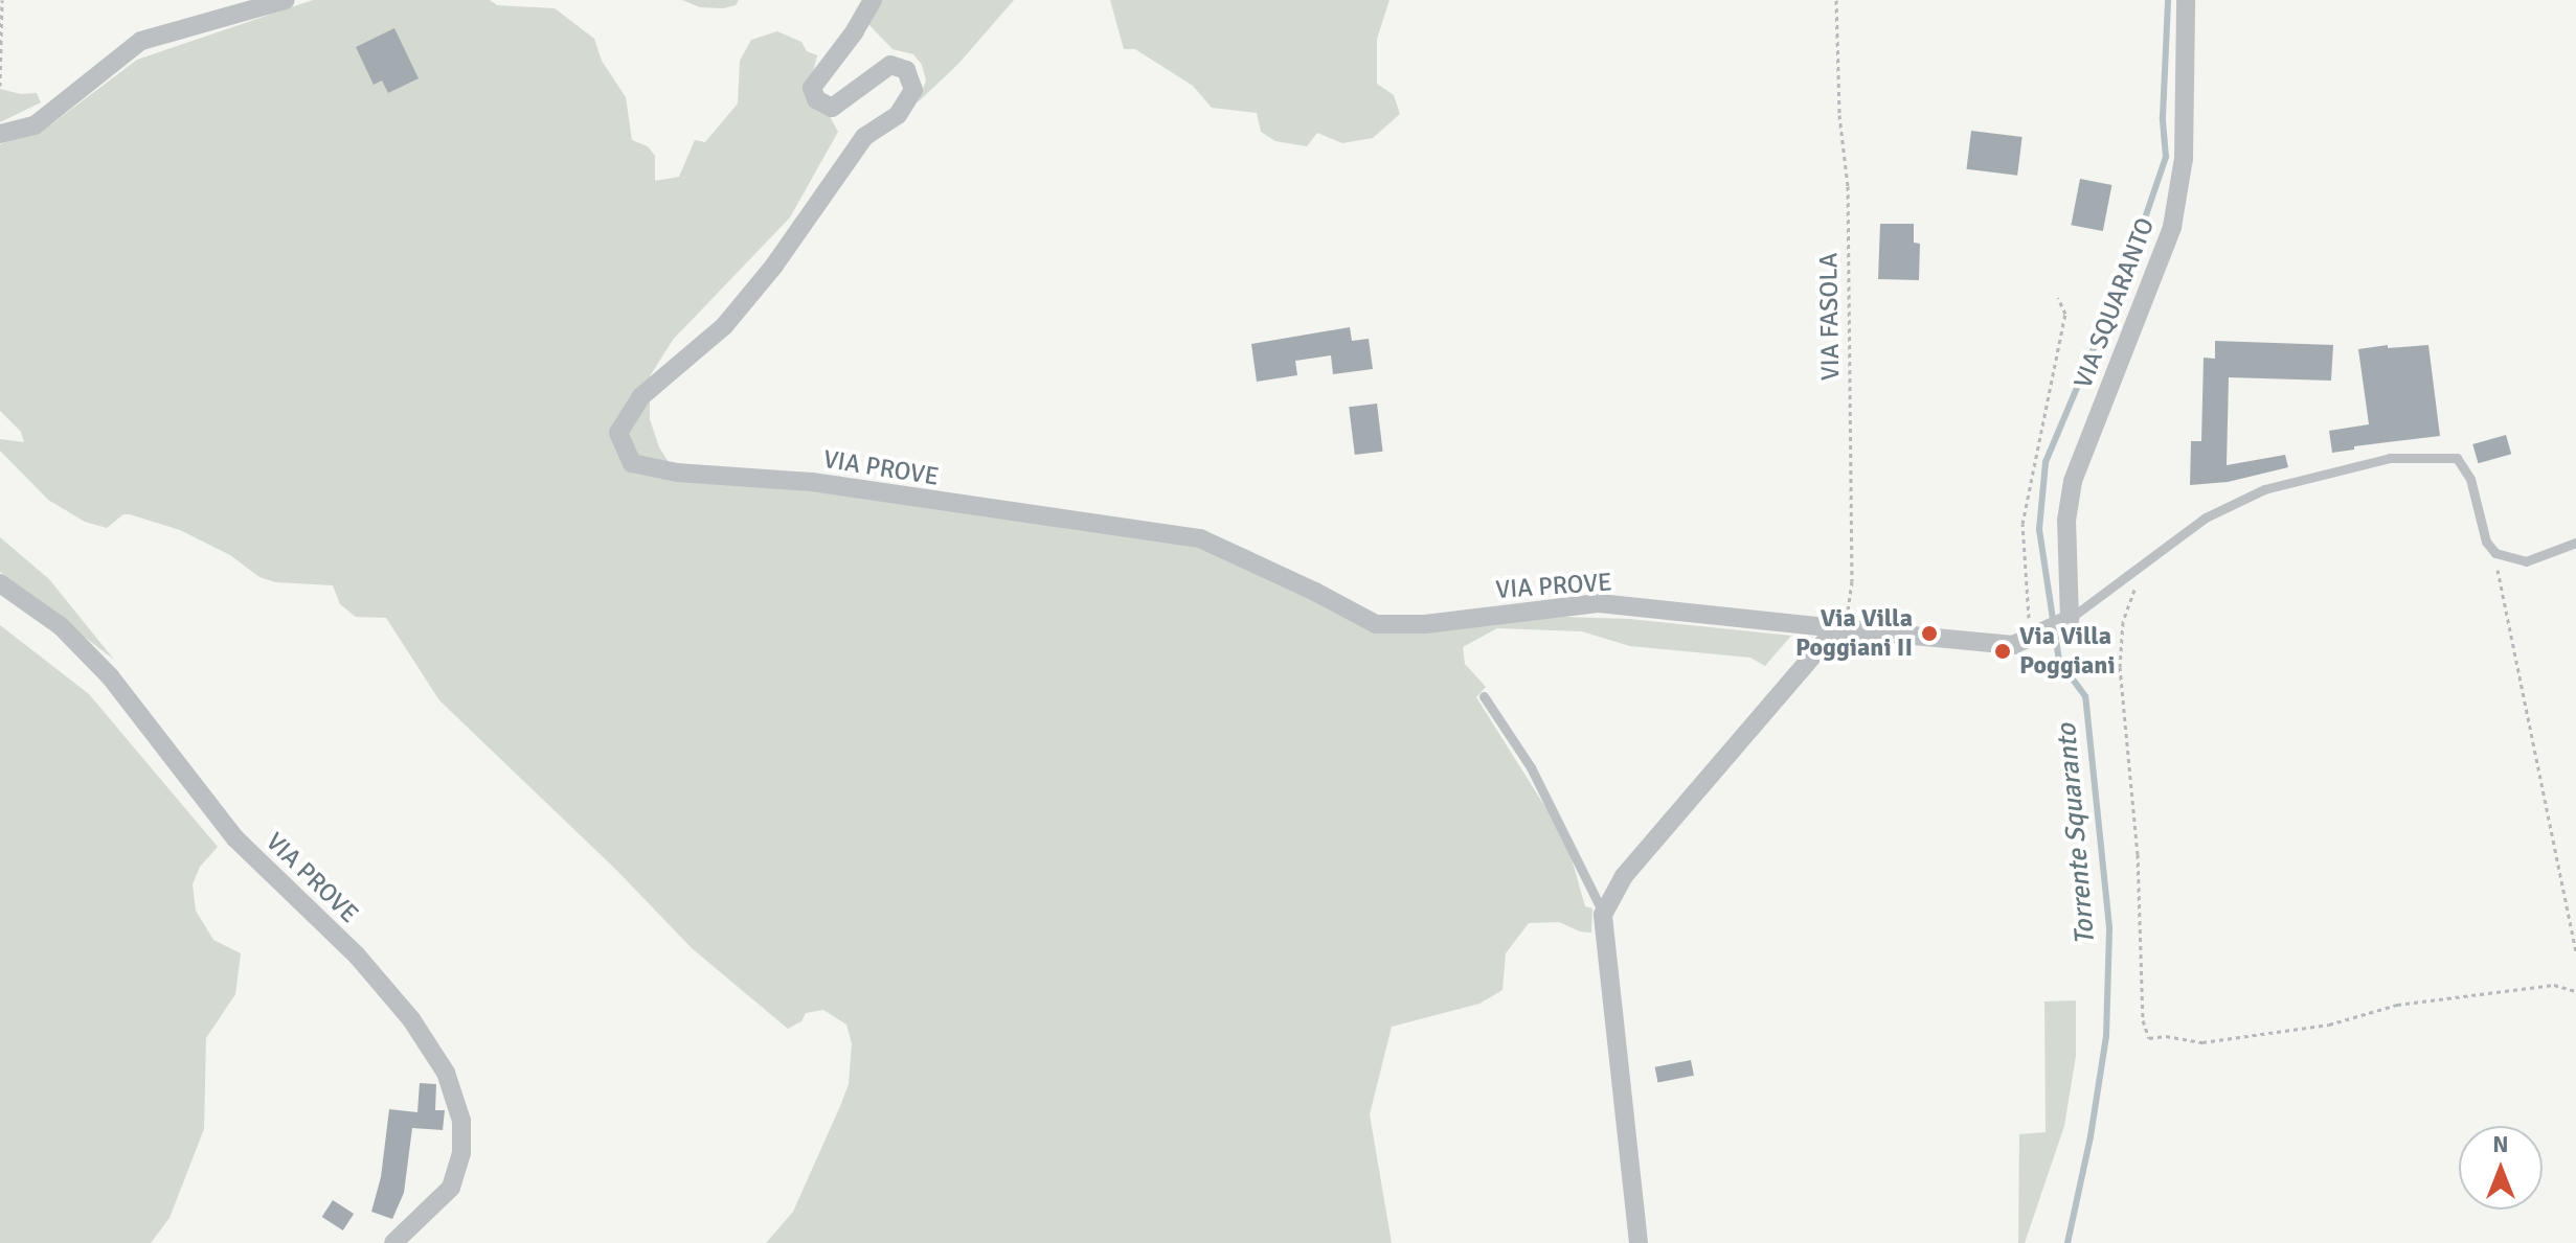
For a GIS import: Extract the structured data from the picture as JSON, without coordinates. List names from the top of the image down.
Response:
{
  "streets": {
    "street": ["VIA SQUARANTO", "VIA PROVE"],
    "path": ["VIA FASOLA"]
  },
  "crossings": [
    ["VIA FASOLA", "VIA PROVE"]
  ],
  "water": ["Torrente Squaranto"],
  "places": ["Via Villa Poggiani II", "Via Villa Poggiani"],
  "north": "top"
}
